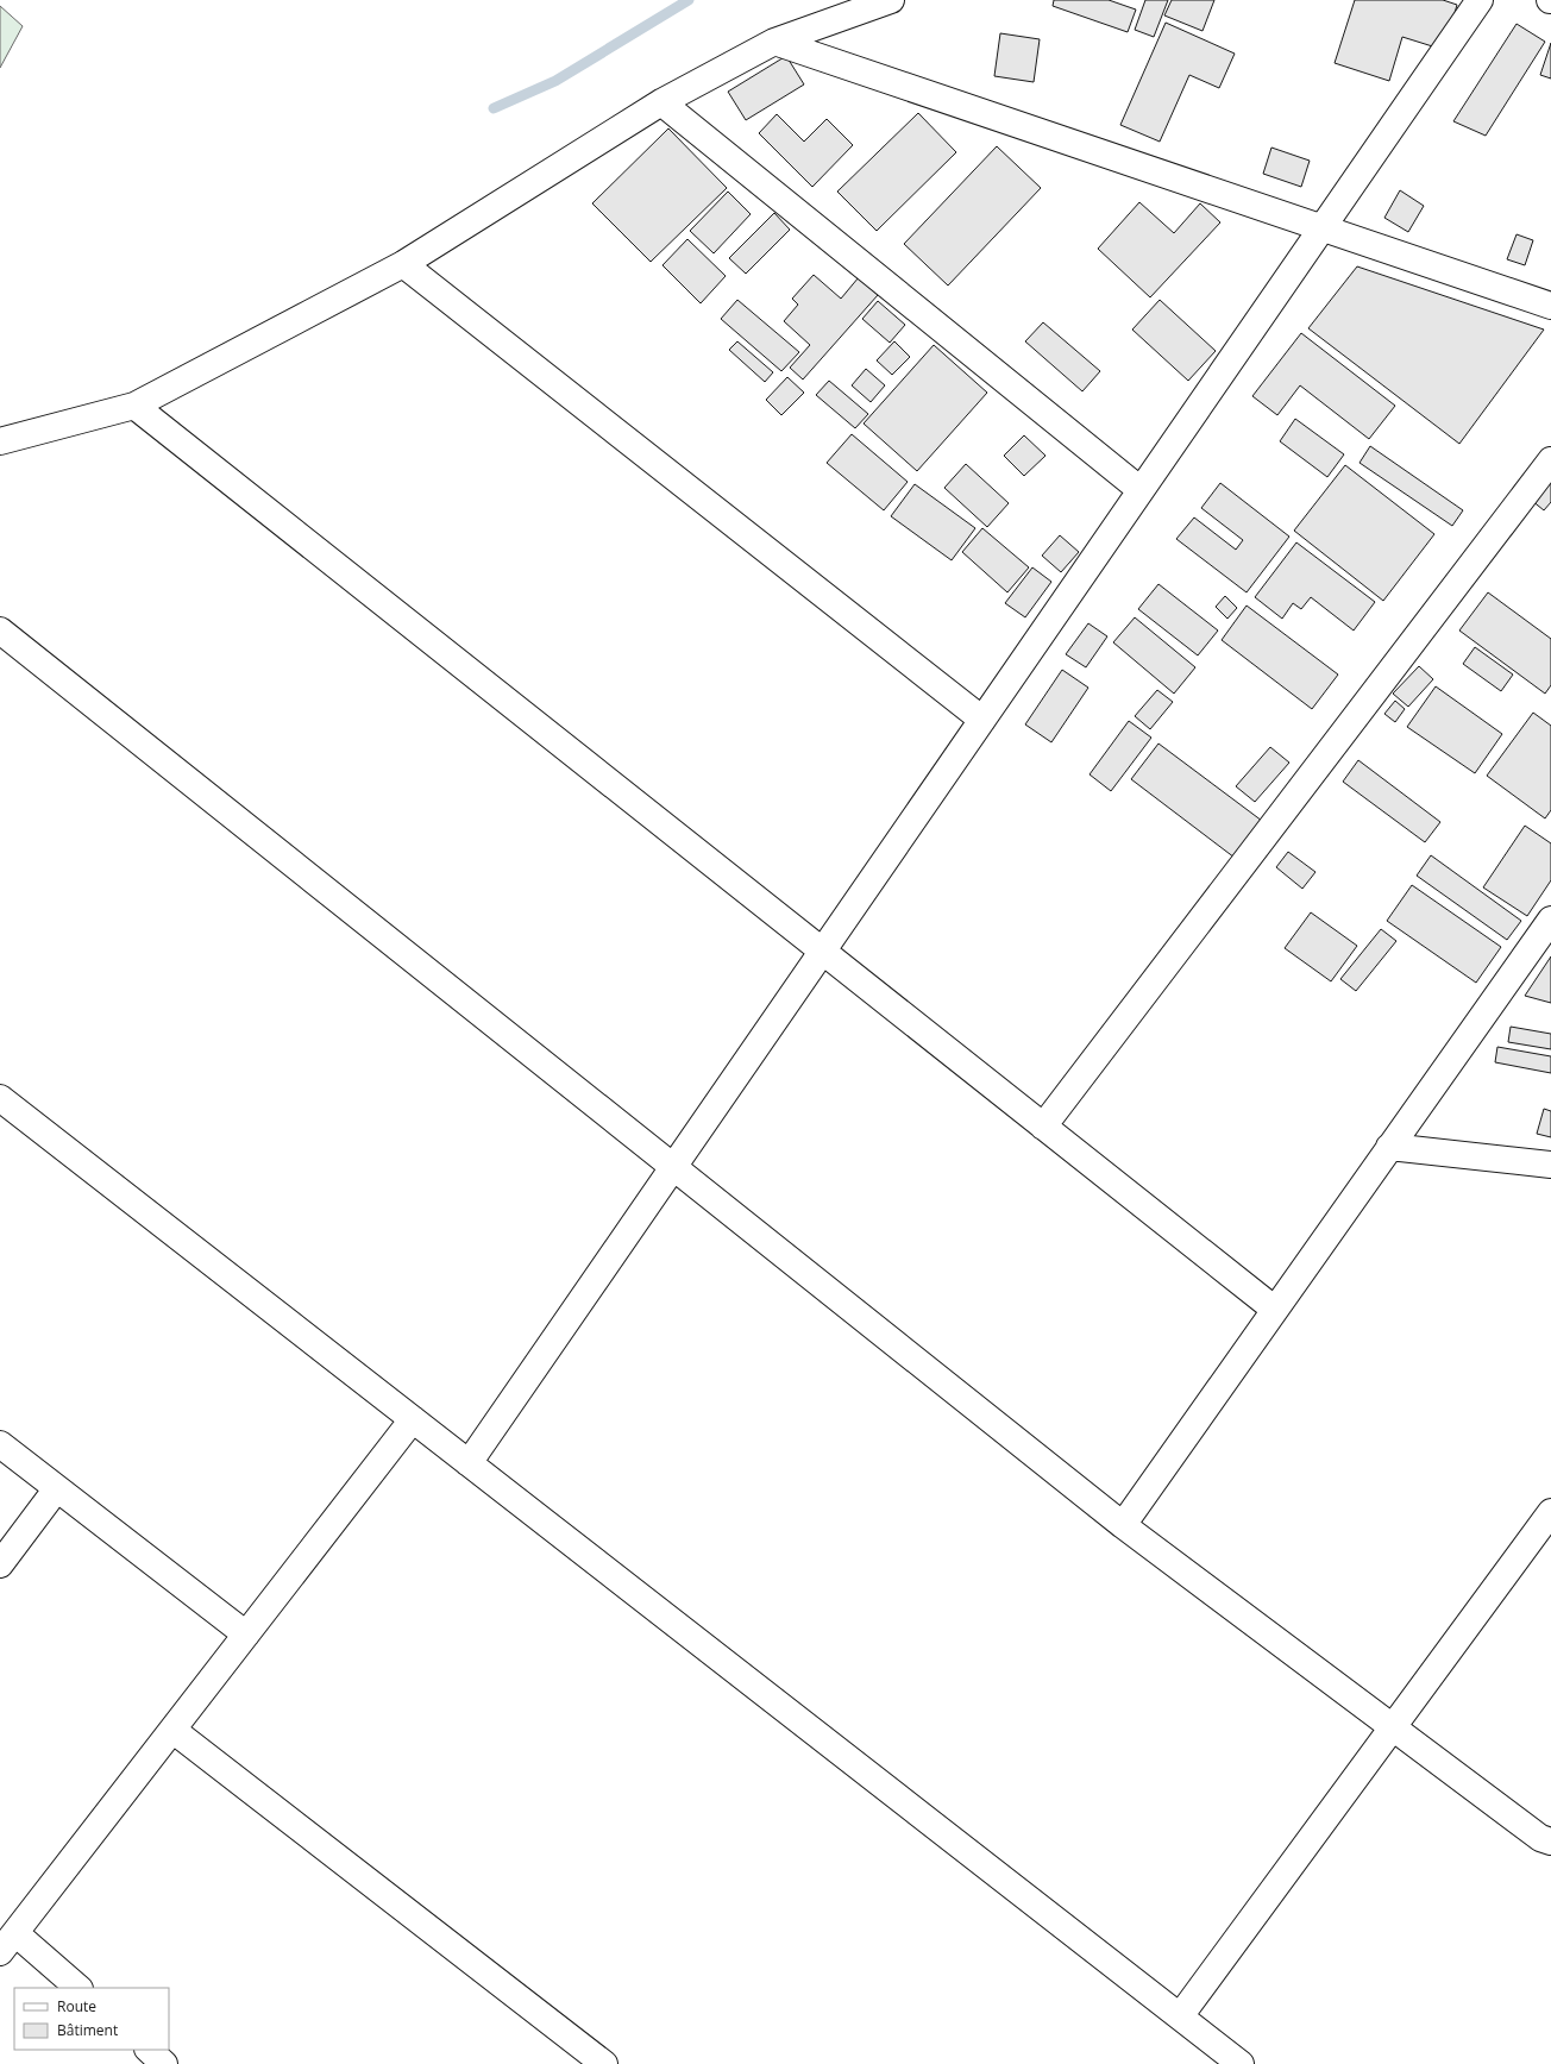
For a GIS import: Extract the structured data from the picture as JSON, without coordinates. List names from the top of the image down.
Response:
{
  "legend": ["Route", "Bâtiment"]
}
